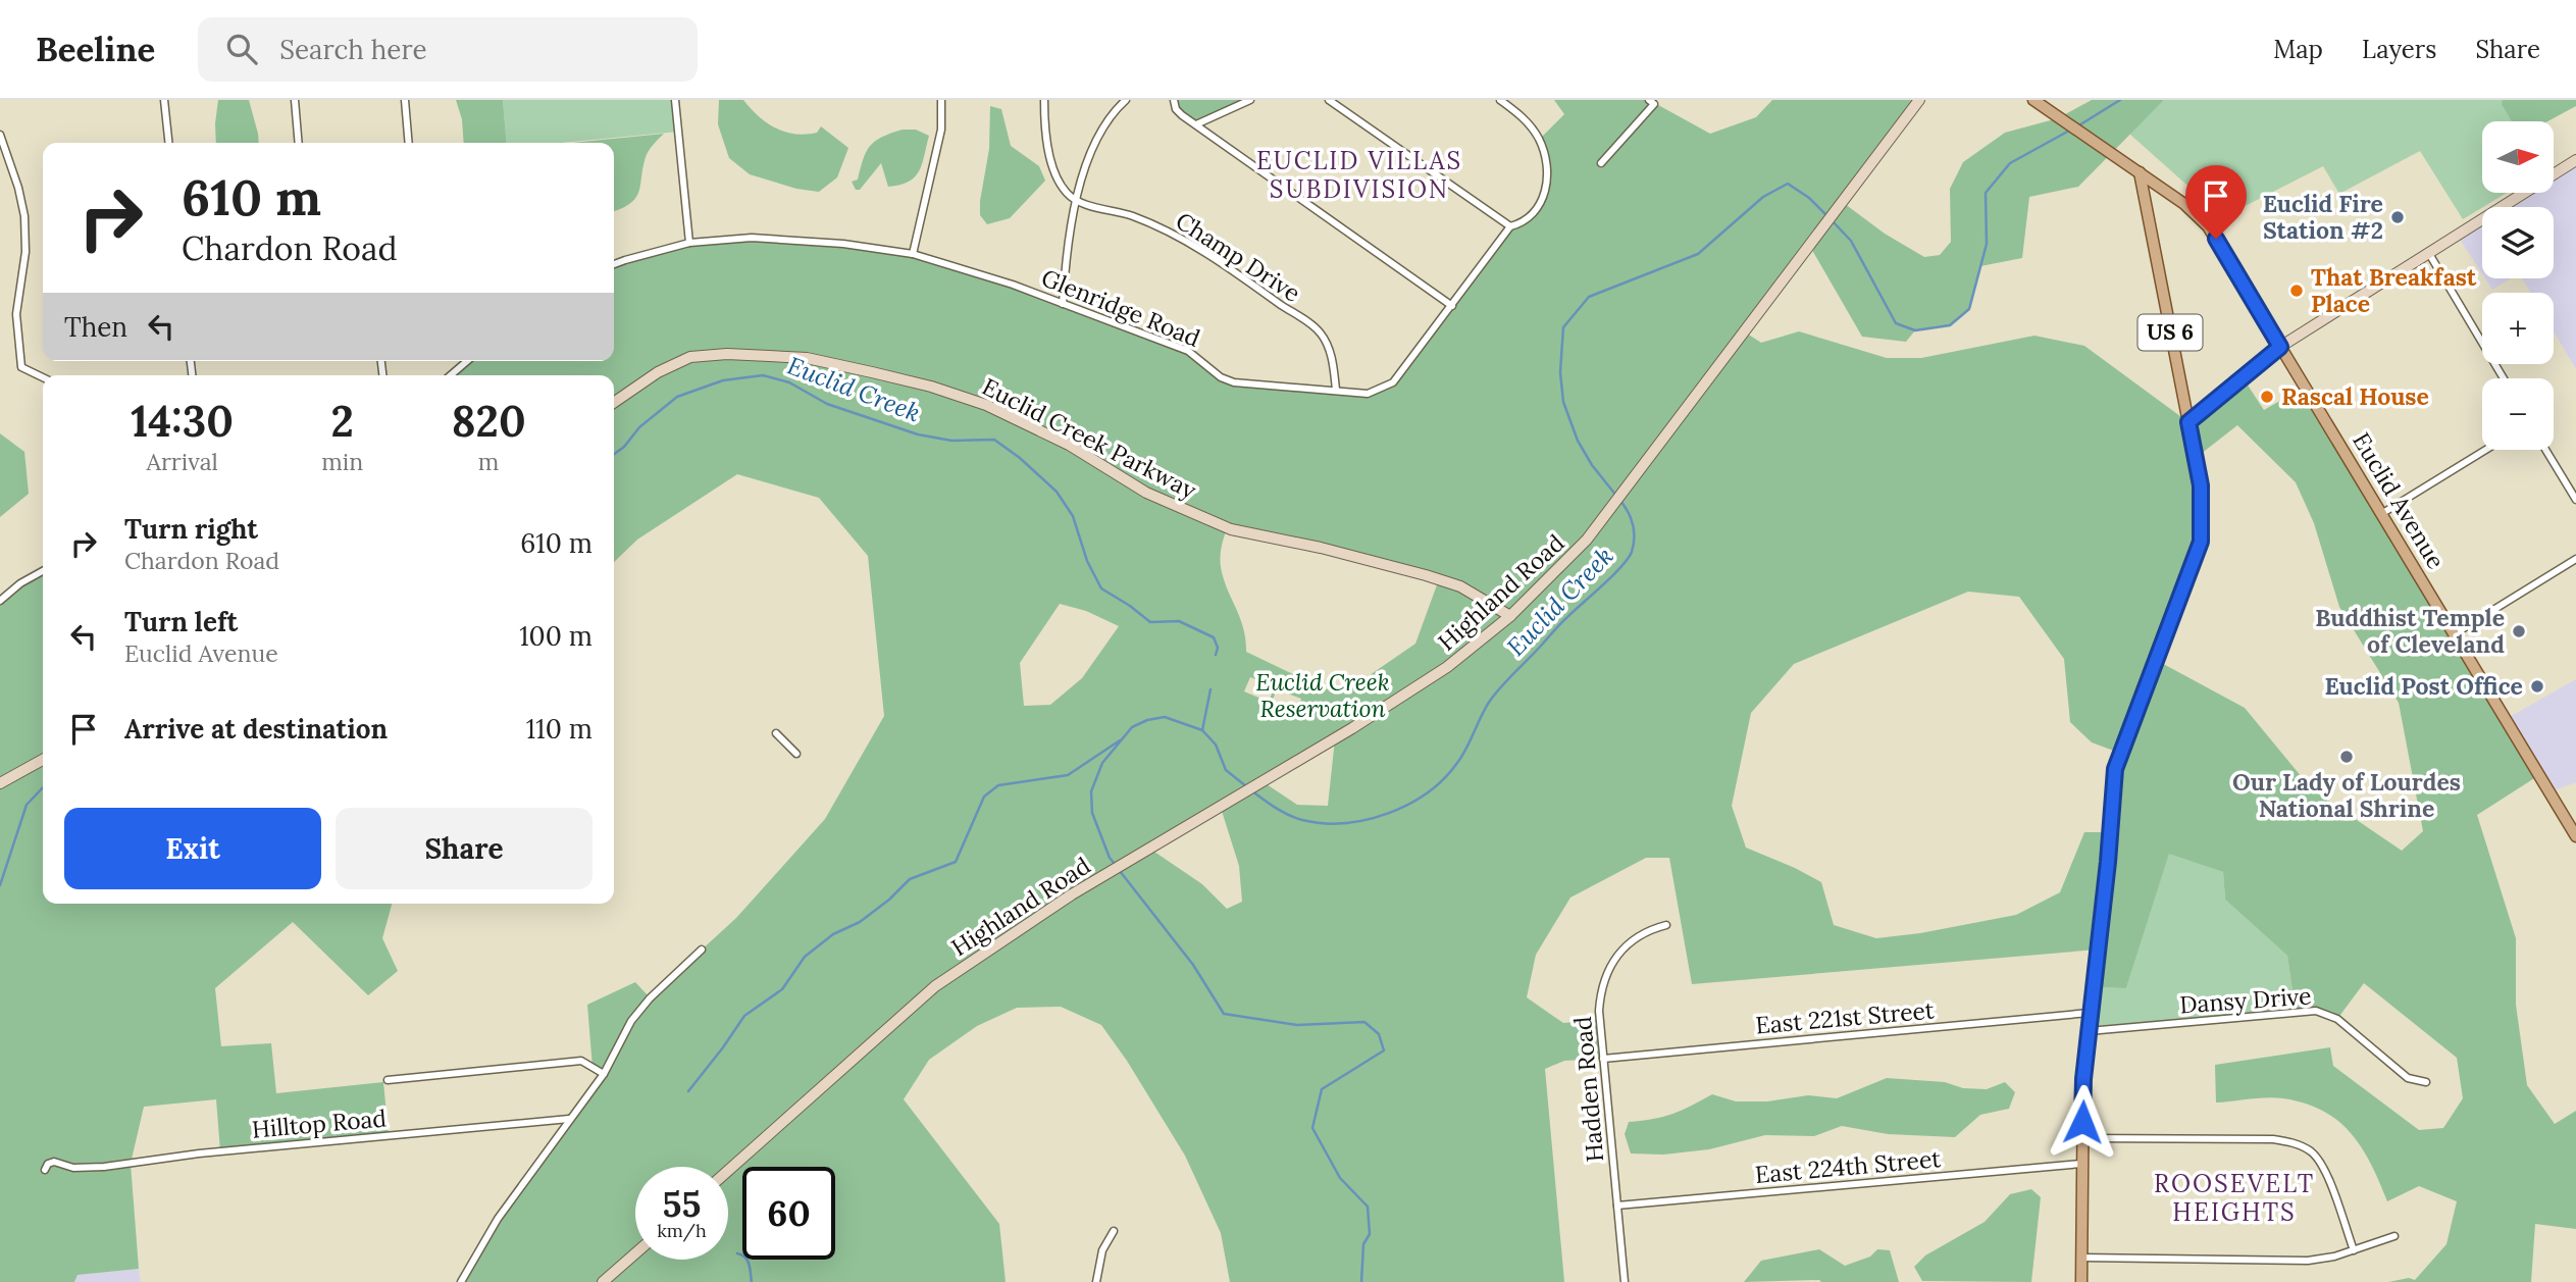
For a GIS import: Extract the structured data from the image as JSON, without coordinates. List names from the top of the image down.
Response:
{
  "streets": {
    "main road": ["US 6", "Euclid Avenue"],
    "street": [
      "Champ Drive",
      "Glenridge Road",
      "Euclid Creek Parkway",
      "Highland Road",
      "Dansy Drive",
      "East 221st Street",
      "Hadden Road",
      "Hilltop Road",
      "East 224th Street"
    ]
  },
  "crossings": [
    ["Champ Drive", "Glenridge Road"],
    ["US 6", "Euclid Avenue"],
    ["US 6", "Dansy Drive"],
    ["US 6", "East 221st Street"],
    ["US 6", "East 224th Street"],
    ["Euclid Creek Parkway", "Highland Road"],
    ["East 221st Street", "Hadden Road"],
    ["Hadden Road", "East 224th Street"]
  ],
  "districts": ["EUCLID VILLAS SUBDIVISION", "ROOSEVELT HEIGHTS"],
  "water": ["Euclid Creek"],
  "parks": ["Euclid Creek Reservation"],
  "places": [
    "Euclid Fire Station #2",
    "That Breakfast Place",
    "Rascal House",
    "Buddhist Temple of Cleveland",
    "Euclid Post Office",
    "Our Lady of Lourdes National Shrine"
  ],
  "north": "right",
  "page": {
    "header": "Beeline",
    "search": "Search here",
    "nav": ["Map", "Layers", "Share"],
    "map_buttons": ["+", "−"],
    "turn": ["610 m", "Chardon Road"],
    "then": "Then",
    "eta": [
      "14:30",
      "Arrival",
      "2",
      "min",
      "820",
      "m"
    ],
    "list": [
      {
        "name": "Turn right",
        "note": "Chardon Road",
        "value": "610 m"
      },
      {
        "name": "Turn left",
        "note": "Euclid Avenue",
        "value": "100 m"
      },
      {
        "name": "Arrive at destination",
        "value": "110 m"
      }
    ],
    "buttons": ["Exit", "Share"],
    "speed": "55 km/h",
    "limit": "60"
  }
}
